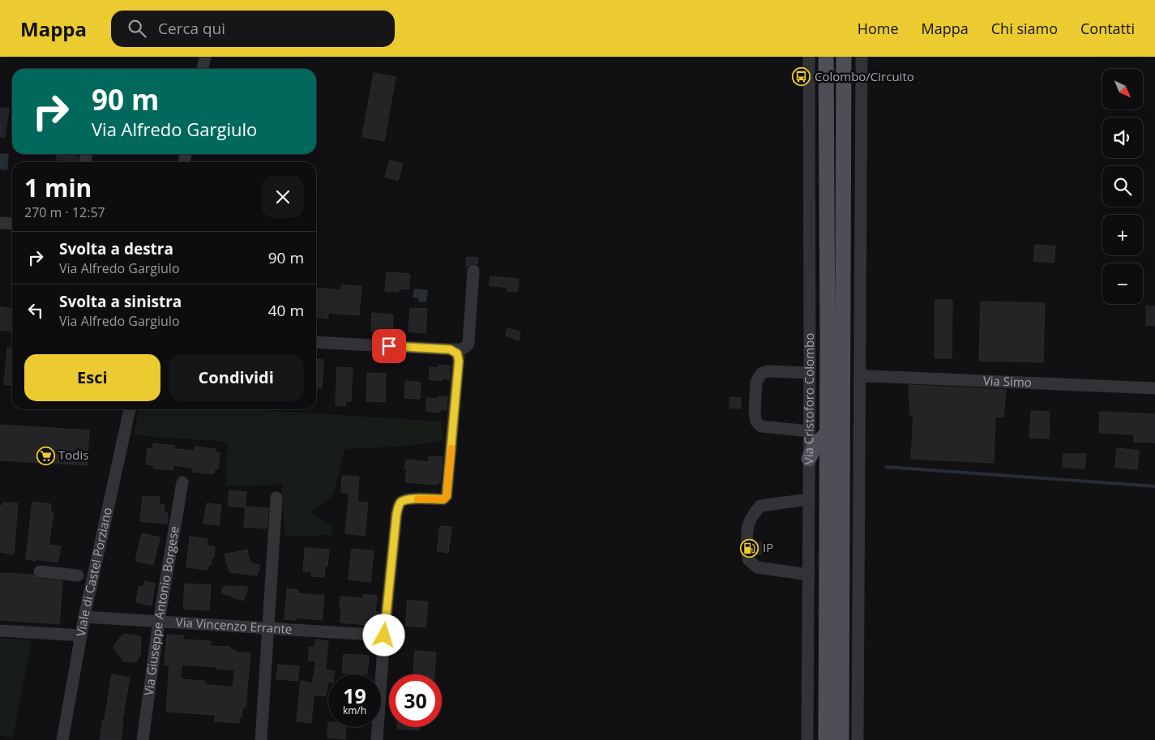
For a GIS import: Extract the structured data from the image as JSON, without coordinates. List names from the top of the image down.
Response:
{
  "streets": {
    "main road": ["Via Cristoforo Colombo"],
    "street": [
      "Via Simo",
      "Viale di Castel Porziano",
      "Via Giuseppe Antonio Borgese",
      "Via Vincenzo Errante"
    ]
  },
  "crossings": [
    ["Viale di Castel Porziano", "Via Vincenzo Errante"],
    ["Via Giuseppe Antonio Borgese", "Via Vincenzo Errante"]
  ],
  "places": {
    "bus stop": ["Colombo/Circuito"],
    "supermarket": ["Todis"],
    "fuel station": ["IP"]
  },
  "north": "bottom right",
  "page": {
    "header": "Mappa",
    "search": "Cerca qui",
    "nav": [
      "Home",
      "Mappa",
      "Chi siamo",
      "Contatti"
    ],
    "map_buttons": ["+", "−"],
    "turn": ["90 m", "Via Alfredo Gargiulo"],
    "heading": ["1 min", "270 m · 12:57"],
    "list": [
      {
        "name": "Svolta a destra",
        "note": "Via Alfredo Gargiulo",
        "value": "90 m"
      },
      {
        "name": "Svolta a sinistra",
        "note": "Via Alfredo Gargiulo",
        "value": "40 m"
      }
    ],
    "buttons": ["Esci", "Condividi"],
    "speed": "19 km/h",
    "limit": "30"
  }
}
